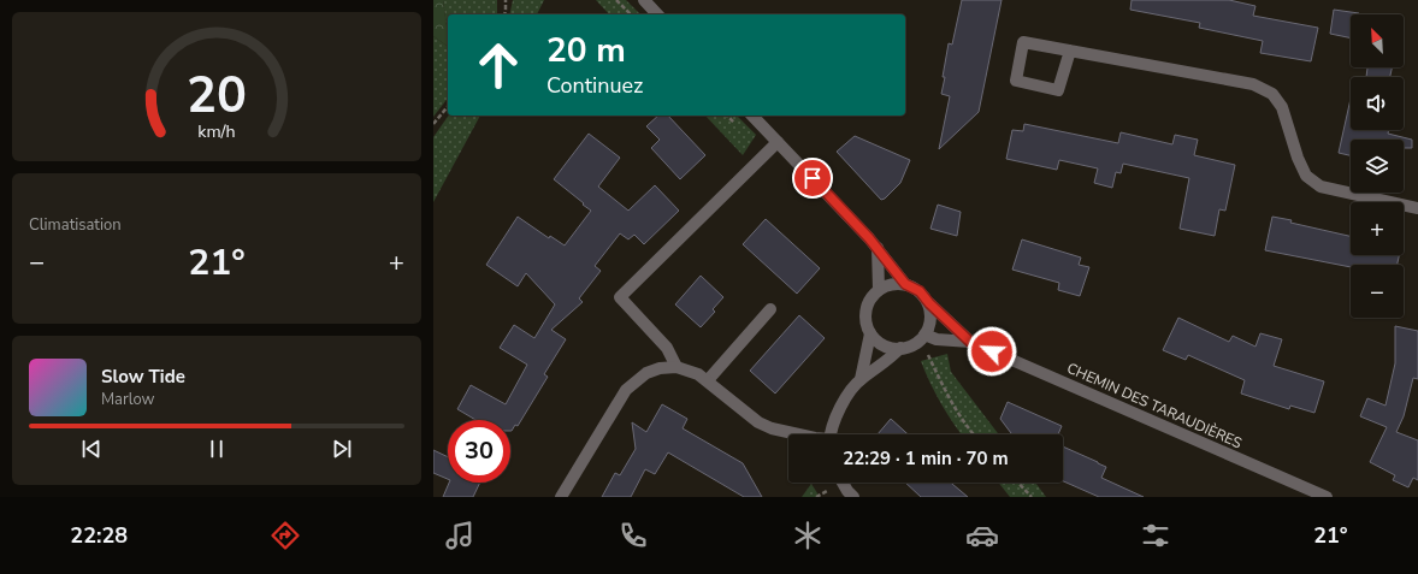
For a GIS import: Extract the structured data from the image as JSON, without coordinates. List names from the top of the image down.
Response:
{
  "streets": {
    "street": ["CHEMIN DES TARAUDIÈRES"]
  },
  "north": "top left",
  "page": {
    "map_buttons": ["+", "−"],
    "turn": ["20 m", "Continuez"],
    "tile": "Climatisation",
    "heat": ["−", "21°", "+"],
    "song": ["Slow Tide", "Marlow"],
    "limit": "30",
    "trip": "22:29 · 1 min · 70 m",
    "tabs": ["22:28", "21°"],
    "gauge": ["20", "km/h"]
  }
}
